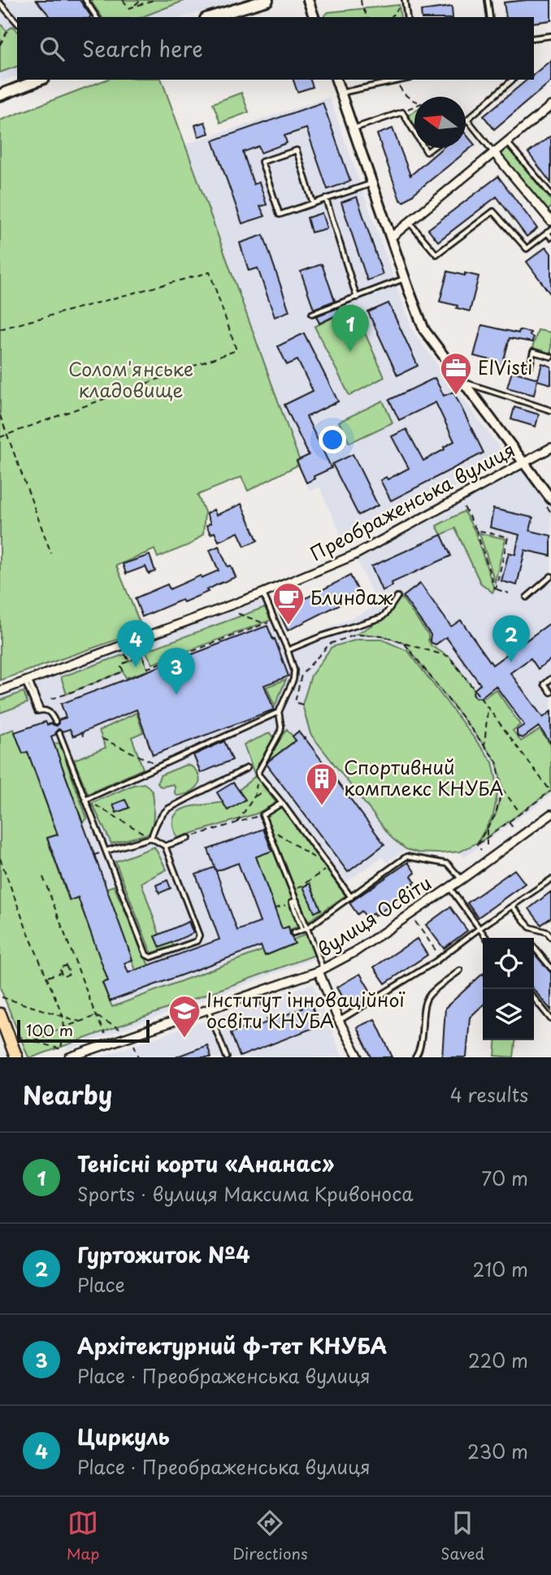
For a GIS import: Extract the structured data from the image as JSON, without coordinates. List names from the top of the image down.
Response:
{
  "streets": {
    "street": ["Преображенська вулиця", "вулиця Освіти"]
  },
  "parks": ["Солом'янське кладовище"],
  "places": {
    "office": ["ElVisti"],
    "cafe": ["Блиндаж"],
    "building": ["Спортивний комплекс КНУБА"],
    "school or university": ["Інститут інноваційної освіти КНУБА"]
  },
  "scale_bar": "100 m",
  "north": "left",
  "page": {
    "search": "Search here",
    "pins": [
      "1",
      "2",
      "4",
      "3"
    ],
    "scale": "100 m",
    "heading": ["Nearby", "4 results"],
    "list": [
      {
        "mark": "1",
        "name": "Тенісні корти «Ананас»",
        "note": "Sports · вулиця Максима Кривоноса",
        "value": "70 m"
      },
      {
        "mark": "2",
        "name": "Гуртожиток №4",
        "note": "Place",
        "value": "210 m"
      },
      {
        "mark": "3",
        "name": "Архітектурний ф-тет КНУБА",
        "note": "Place · Преображенська вулиця",
        "value": "220 m"
      },
      {
        "mark": "4",
        "name": "Циркуль",
        "note": "Place · Преображенська вулиця",
        "value": "230 m"
      }
    ],
    "nav": ["Map", "Directions", "Saved"]
  }
}
